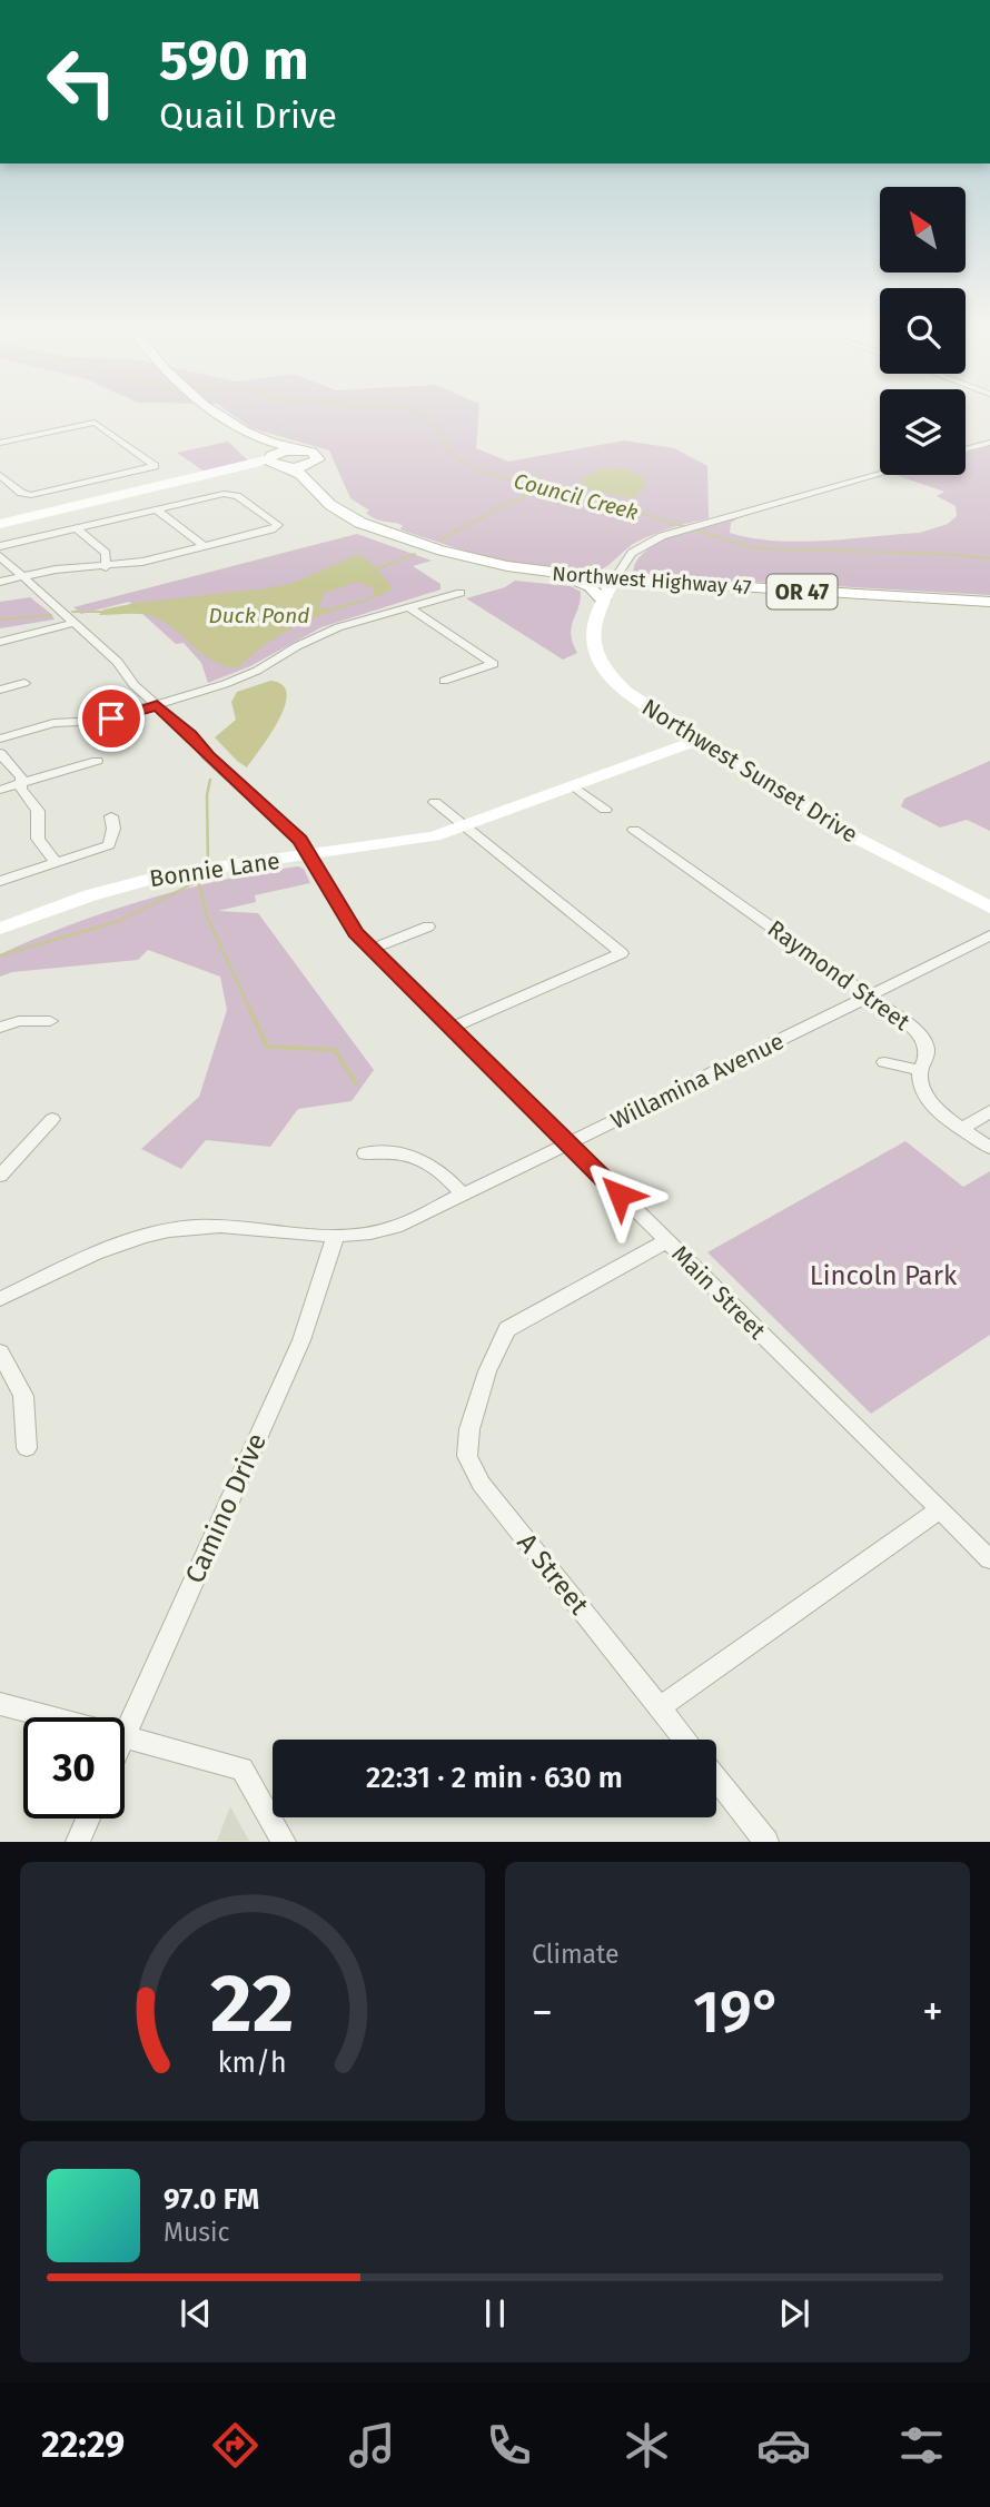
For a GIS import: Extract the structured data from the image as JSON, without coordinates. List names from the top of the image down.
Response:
{
  "streets": {
    "main road": ["Northwest Highway 47", "OR 47"],
    "street": [
      "Northwest Sunset Drive",
      "Bonnie Lane",
      "Raymond Street",
      "Willamina Avenue",
      "Main Street",
      "Camino Drive",
      "A Street"
    ]
  },
  "crossings": [
    ["Northwest Highway 47", "Northwest Sunset Drive"],
    ["Northwest Sunset Drive", "Bonnie Lane"],
    ["Bonnie Lane", "Main Street"],
    ["Raymond Street", "Willamina Avenue"],
    ["Willamina Avenue", "Main Street"],
    ["Willamina Avenue", "Camino Drive"],
    ["Main Street", "A Street"]
  ],
  "water": ["Council Creek", "Duck Pond"],
  "parks": ["Lincoln Park"],
  "north": "top left",
  "page": {
    "turn": ["590 m", "Quail Drive"],
    "limit": "30",
    "trip": "22:31 · 2 min · 630 m",
    "tile": "Climate",
    "heat": ["−", "19°", "+"],
    "song": ["97.0 FM", "Music"],
    "tabs": "22:29",
    "gauge": ["22", "km/h"]
  }
}
